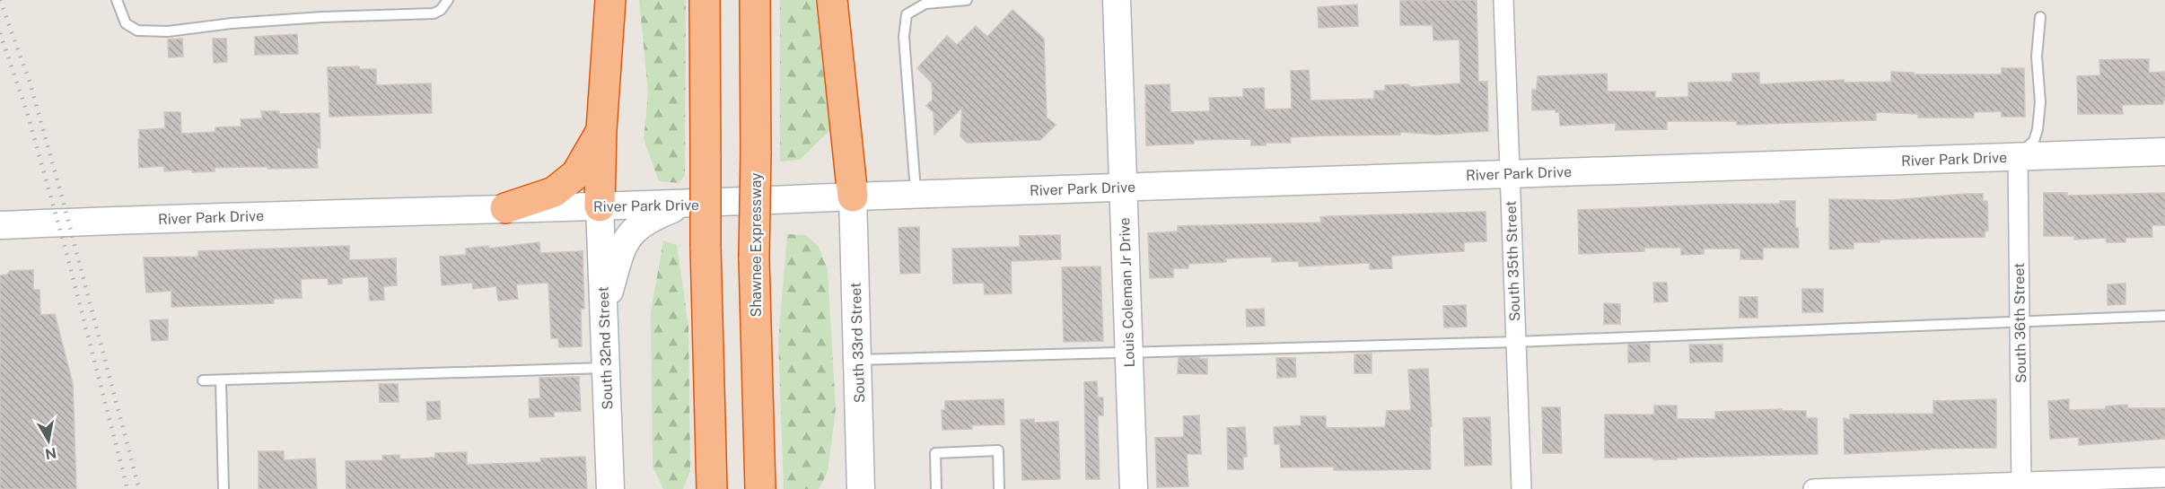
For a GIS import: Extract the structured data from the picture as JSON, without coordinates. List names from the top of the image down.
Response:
{
  "streets": {
    "highway": ["Shawnee Expressway"],
    "street": [
      "River Park Drive",
      "South 35th Street",
      "Louis Coleman Jr Drive",
      "South 36th Street",
      "South 33rd Street",
      "South 32nd Street"
    ]
  },
  "crossings": [
    ["River Park Drive", "South 35th Street"],
    ["River Park Drive", "Louis Coleman Jr Drive"],
    ["River Park Drive", "South 36th Street"],
    ["River Park Drive", "South 33rd Street"],
    ["River Park Drive", "South 32nd Street"]
  ],
  "north": "bottom"
}
